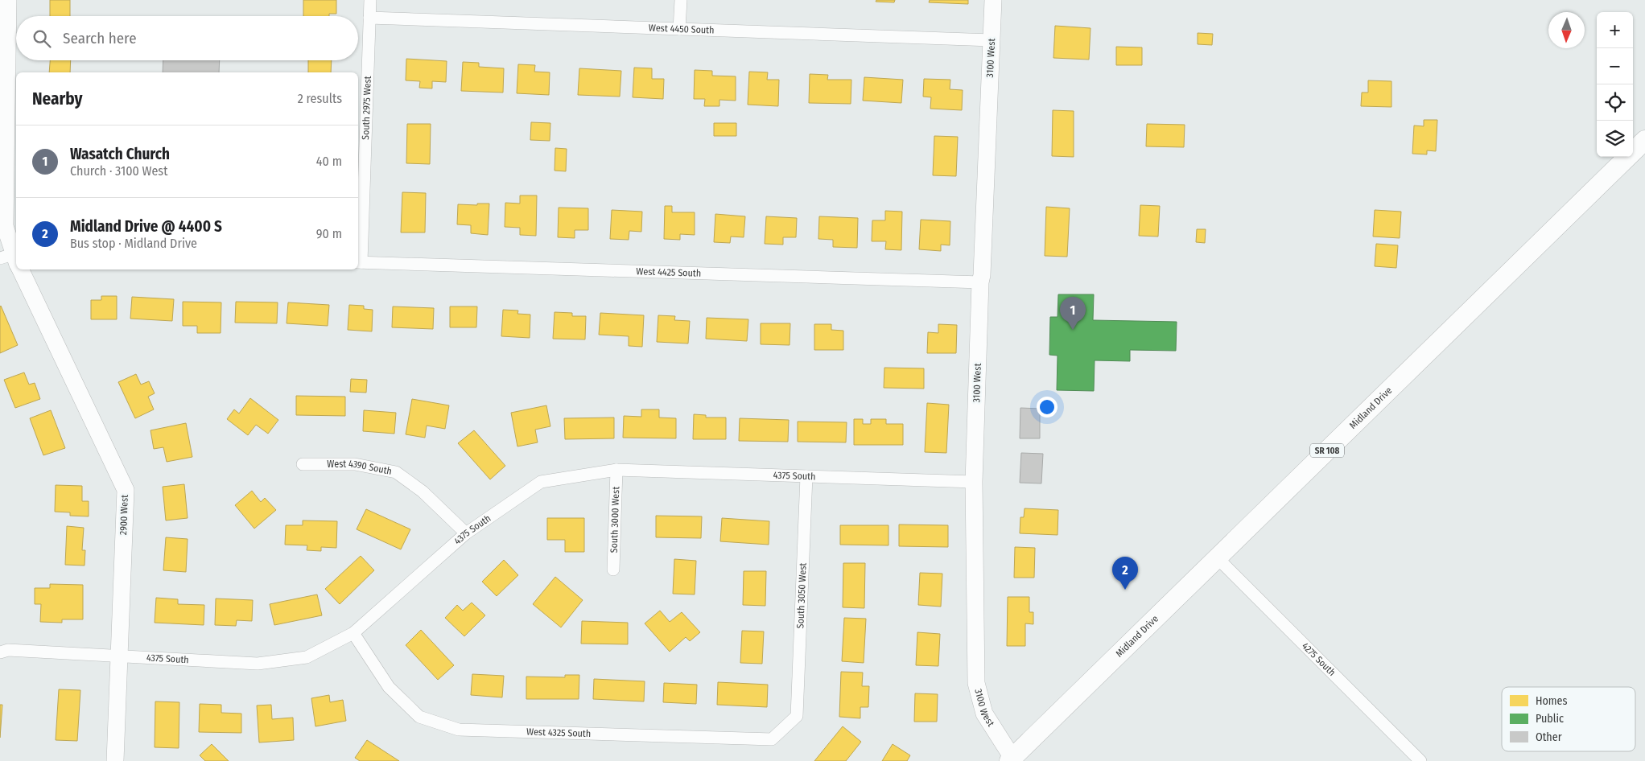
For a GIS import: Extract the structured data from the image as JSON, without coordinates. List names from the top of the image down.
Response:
{
  "streets": {
    "main road": ["Midland Drive", "SR 108"],
    "street": [
      "West 4450 South",
      "3100 West",
      "South 2975 West",
      "West 4425 South",
      "West 4390 South",
      "4375 South",
      "2900 West",
      "South 3000 West",
      "South 3050 West",
      "4275 South",
      "West 4325 South"
    ]
  },
  "crossings": [
    ["West 4450 South", "3100 West"],
    ["West 4450 South", "South 2975 West"],
    ["3100 West", "West 4425 South"],
    ["3100 West", "Midland Drive"],
    ["3100 West", "4375 South"],
    ["South 2975 West", "West 4425 South"],
    ["Midland Drive", "4275 South"],
    ["West 4390 South", "4375 South"],
    ["4375 South", "2900 West"],
    ["4375 South", "South 3000 West"],
    ["4375 South", "South 3050 West"],
    ["4375 South", "West 4325 South"],
    ["South 3050 West", "West 4325 South"]
  ],
  "legend": ["Homes", "Public", "Other"],
  "north": "bottom",
  "page": {
    "map_buttons": ["+", "−"],
    "search": "Search here",
    "heading": ["Nearby", "2 results"],
    "list": [
      {
        "mark": "1",
        "name": "Wasatch Church",
        "note": "Church · 3100 West",
        "value": "40 m"
      },
      {
        "mark": "2",
        "name": "Midland Drive @ 4400 S",
        "note": "Bus stop · Midland Drive",
        "value": "90 m"
      }
    ],
    "pins": ["1", "2"]
  }
}
